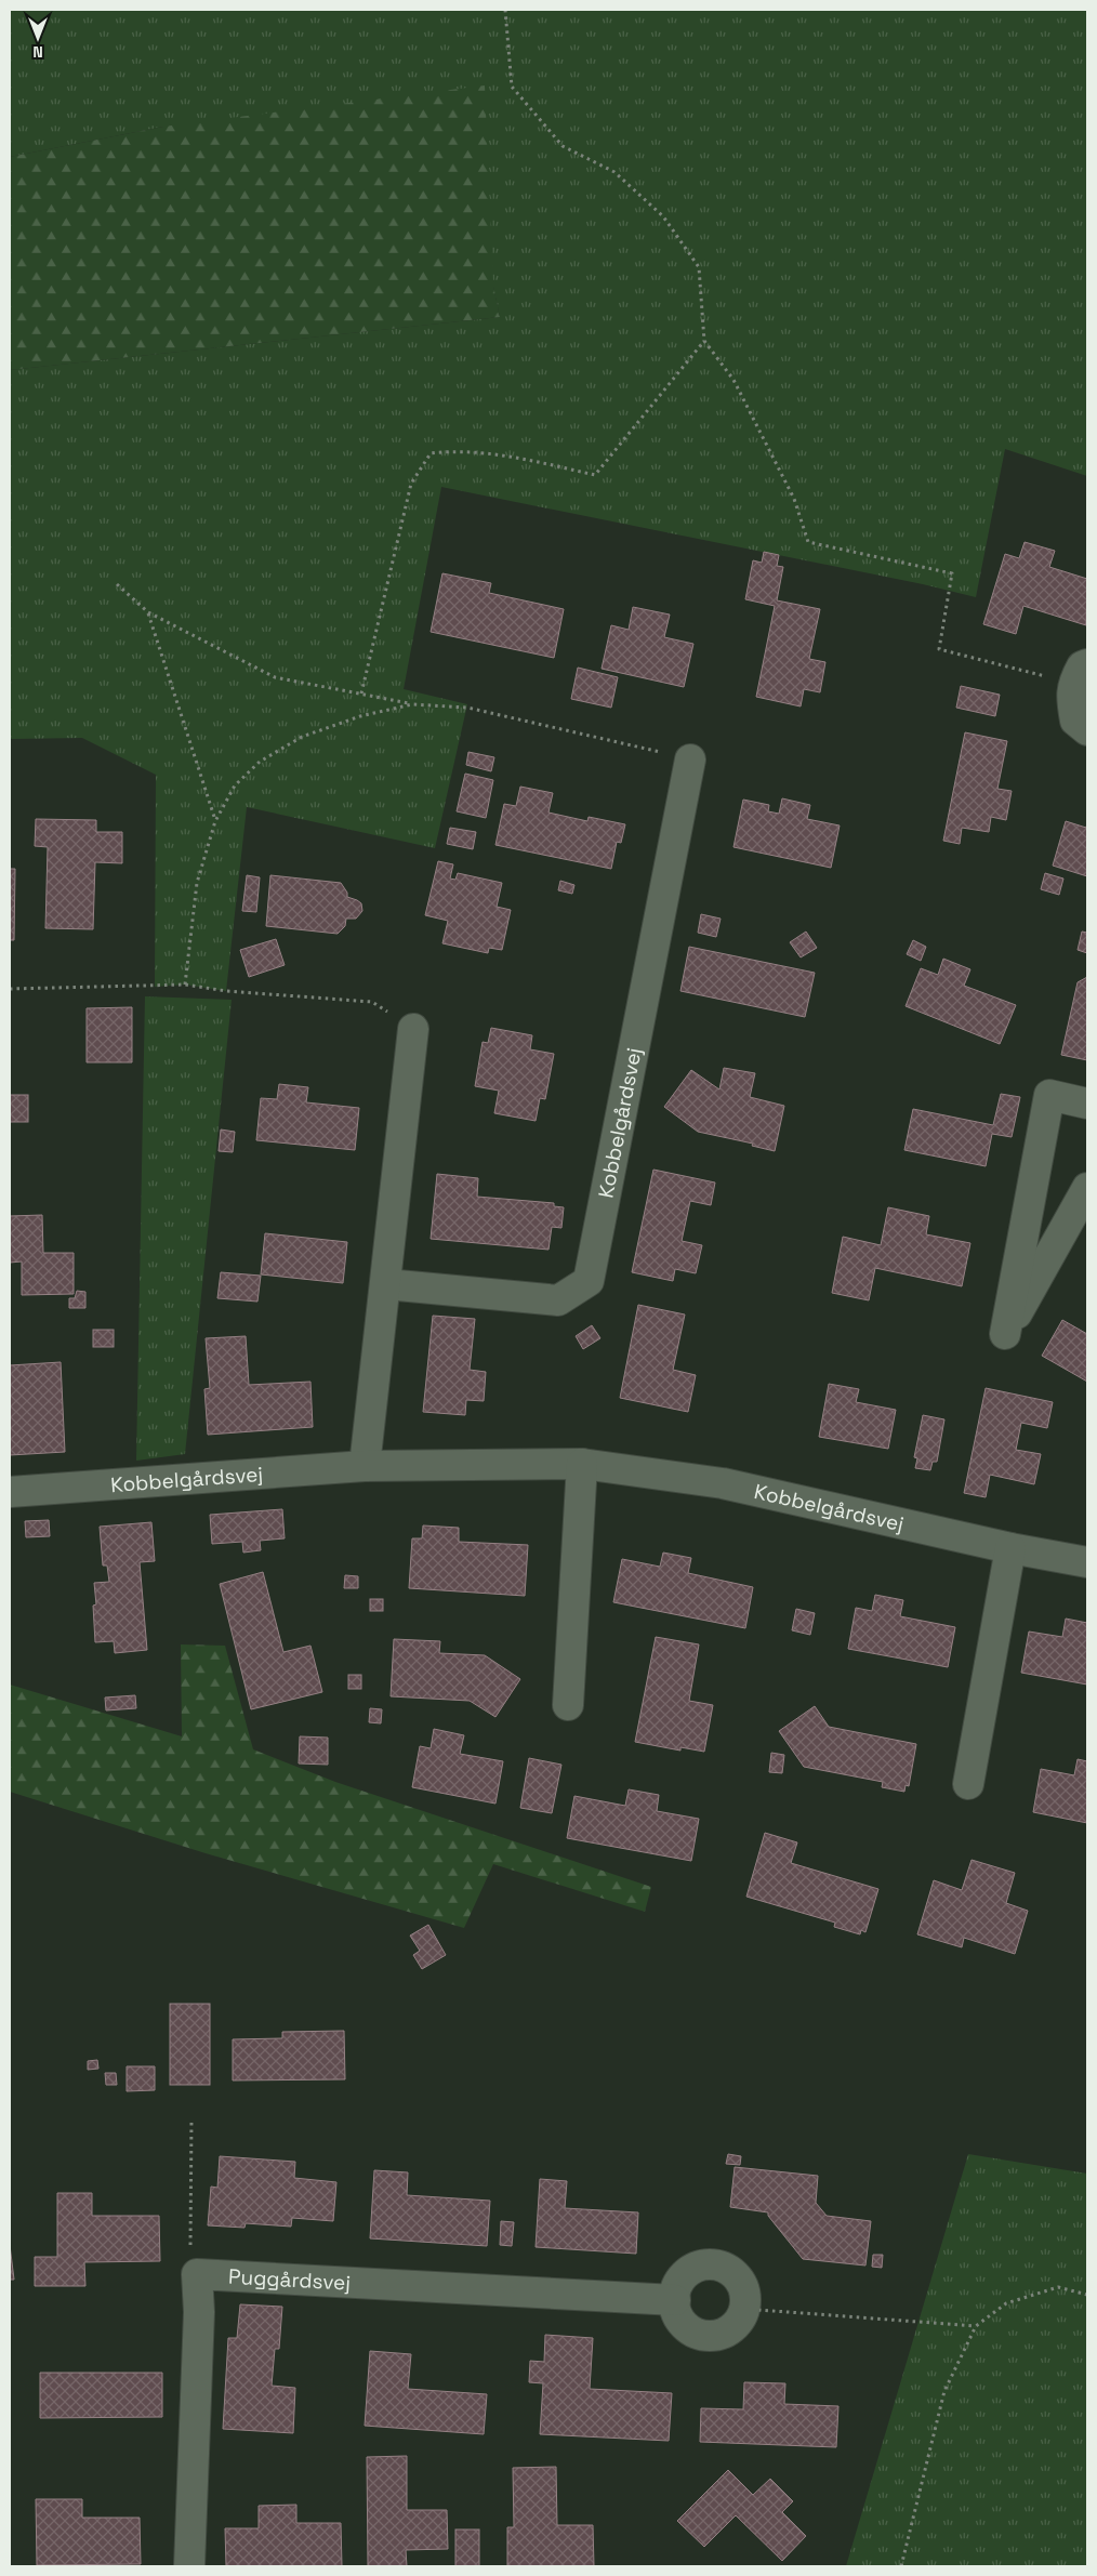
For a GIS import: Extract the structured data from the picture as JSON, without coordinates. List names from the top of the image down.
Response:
{
  "streets": {
    "street": ["Kobbelgårdsvej", "Puggårdsvej"]
  },
  "north": "bottom"
}
